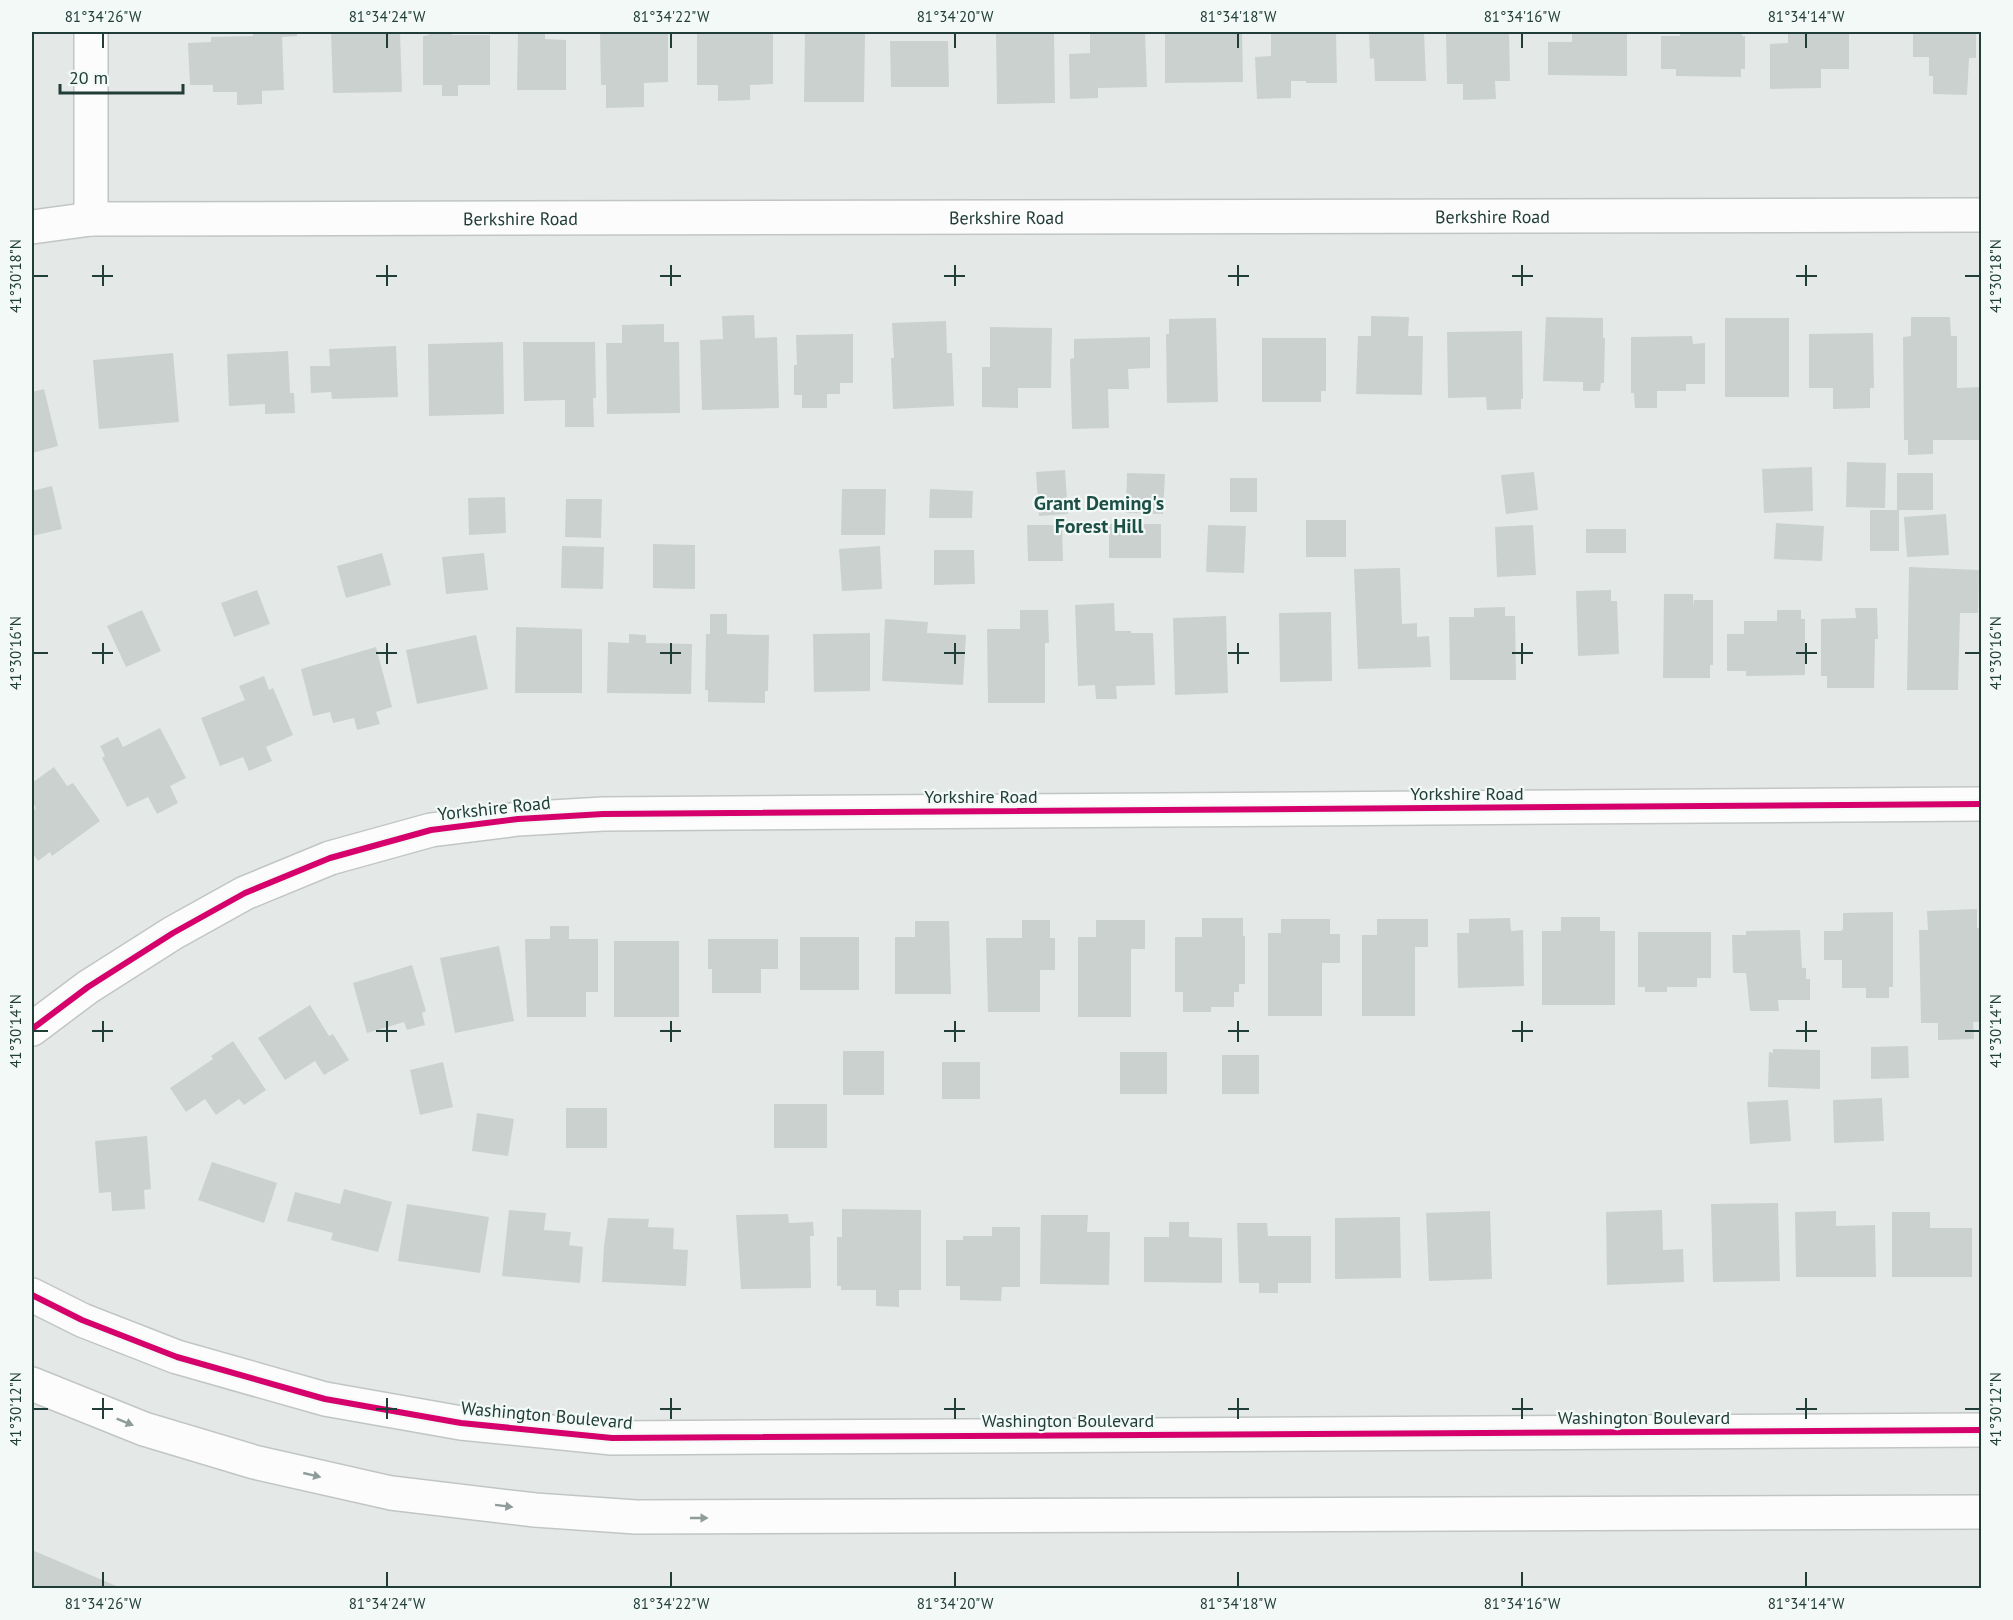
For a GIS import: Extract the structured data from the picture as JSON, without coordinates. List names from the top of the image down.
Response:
{
  "streets": {
    "street": ["Berkshire Road", "Yorkshire Road", "Washington Boulevard"]
  },
  "districts": ["Grant Deming's Forest Hill"],
  "scale_bar": "20 m",
  "coordinates": [
    "81°34'26\"W",
    "81°34'24\"W",
    "81°34'22\"W",
    "81°34'20\"W",
    "81°34'18\"W",
    "81°34'16\"W",
    "81°34'14\"W",
    "41°30'18\"N",
    "41°30'16\"N",
    "41°30'14\"N",
    "41°30'12\"N"
  ]
}
